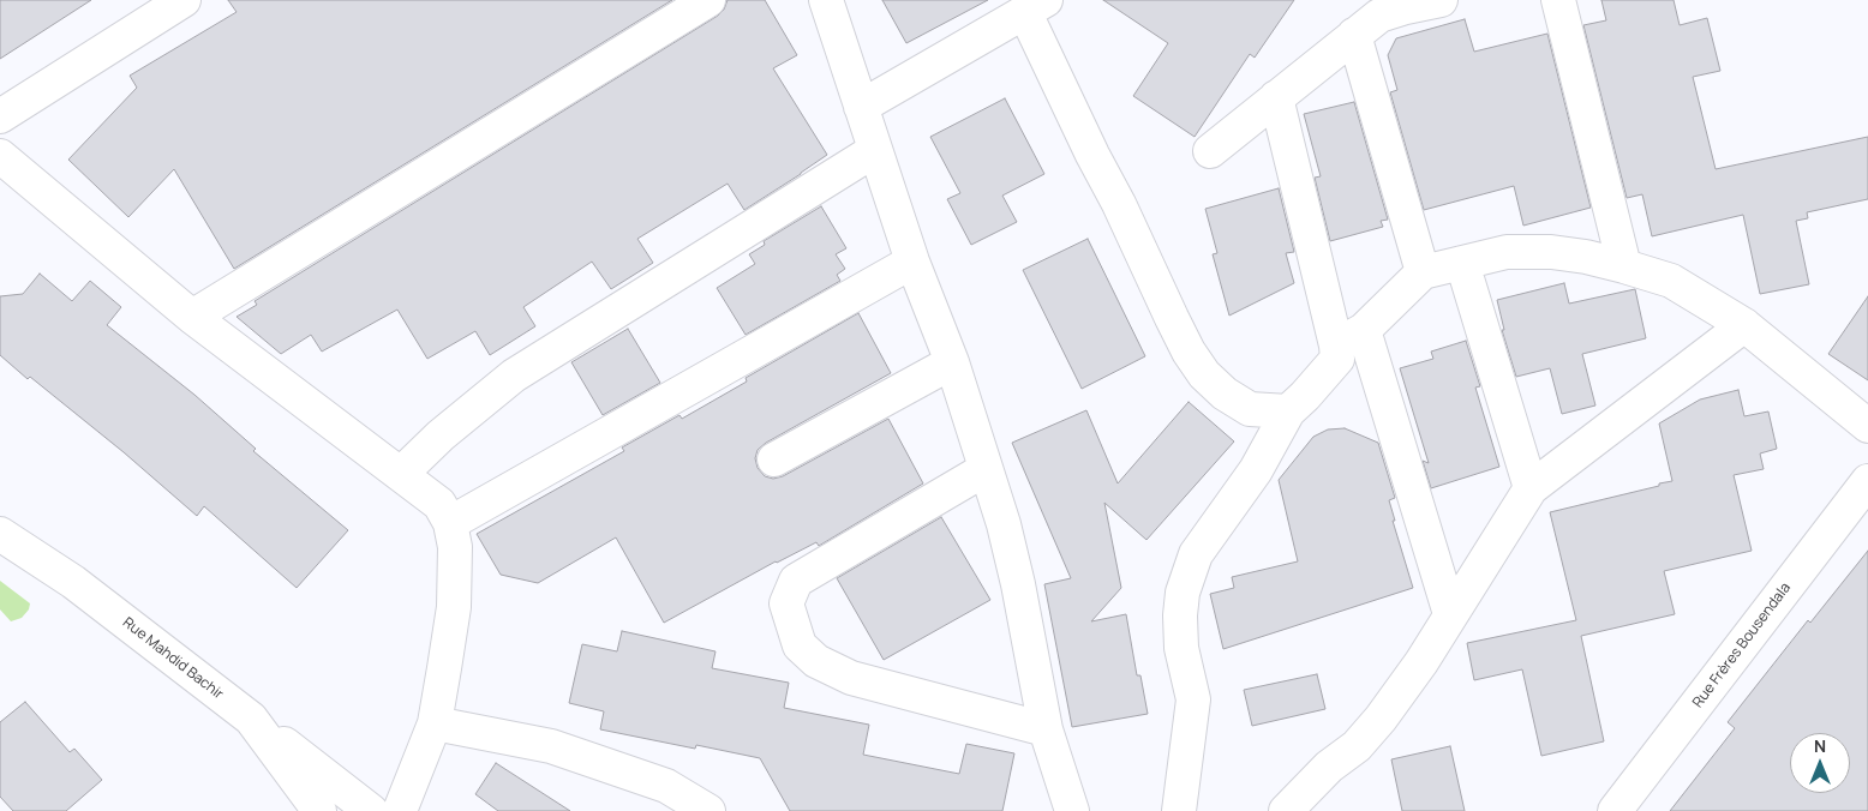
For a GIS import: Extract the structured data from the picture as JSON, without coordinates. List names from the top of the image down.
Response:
{
  "streets": {
    "street": ["Rue Frères Bousendala", "Rue Mahdid Bachir"]
  },
  "north": "top"
}
